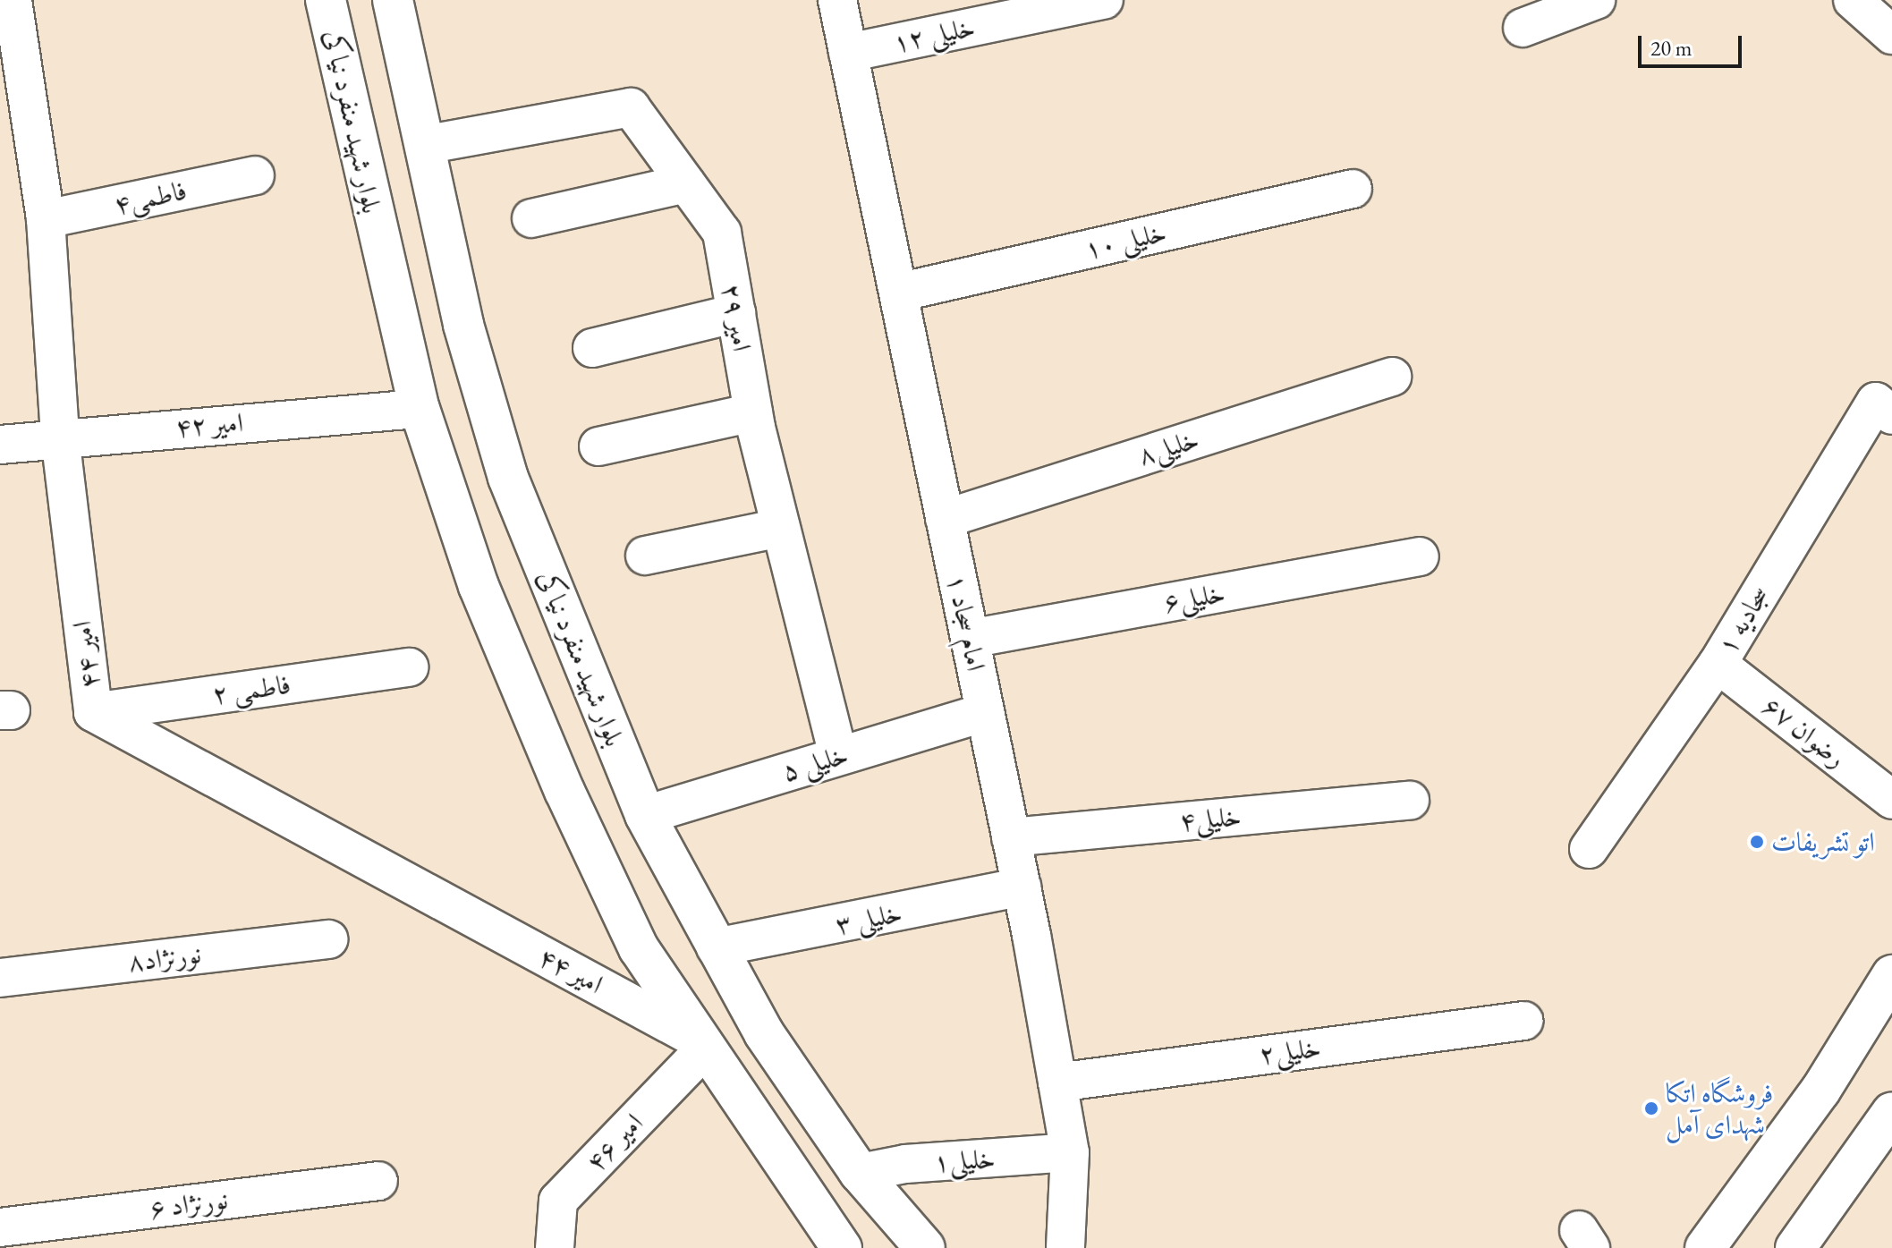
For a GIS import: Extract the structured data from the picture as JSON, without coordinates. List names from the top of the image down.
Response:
{
  "streets": {
    "main road": ["بلوار شهید منفرد نیاکی"],
    "street": [
      "خلیلی ۱۲",
      "فاطمی۴",
      "خلیلی ۱۰",
      "امیر ۲۹",
      "امیر ۴۲",
      "خلیلی۸",
      "خلیلی۶",
      "سجادیه ۱",
      "امام سجاد ۱",
      "امیر ۴۴",
      "فاطمی ۲",
      "رضوان ۶۷",
      "خلیلی ۵",
      "خلیلی۴",
      "خلیلی ۳",
      "نورنژاد۸",
      "خلیلی۲",
      "امیر ۴۶",
      "خلیلی۱",
      "نورنژاد ۶"
    ]
  },
  "crossings": [
    ["خلیلی ۱۲", "امام سجاد ۱"],
    ["بلوار شهید منفرد نیاکی", "امیر ۲۹"],
    ["بلوار شهید منفرد نیاکی", "امیر ۴۲"],
    ["بلوار شهید منفرد نیاکی", "امیر ۴۴"],
    ["بلوار شهید منفرد نیاکی", "خلیلی ۵"],
    ["بلوار شهید منفرد نیاکی", "خلیلی ۳"],
    ["بلوار شهید منفرد نیاکی", "امیر ۴۶"],
    ["بلوار شهید منفرد نیاکی", "خلیلی۱"],
    ["فاطمی۴", "امیر ۴۴"],
    ["خلیلی ۱۰", "امام سجاد ۱"],
    ["امیر ۲۹", "خلیلی ۵"],
    ["امیر ۴۲", "امیر ۴۴"],
    ["خلیلی۸", "امام سجاد ۱"],
    ["خلیلی۶", "امام سجاد ۱"],
    ["سجادیه ۱", "رضوان ۶۷"],
    ["امام سجاد ۱", "خلیلی ۵"],
    ["امام سجاد ۱", "خلیلی۴"],
    ["امام سجاد ۱", "خلیلی ۳"],
    ["امام سجاد ۱", "خلیلی۲"],
    ["امام سجاد ۱", "خلیلی۱"],
    ["امیر ۴۴", "فاطمی ۲"],
    ["امیر ۴۴", "امیر ۴۶"]
  ],
  "places": ["اتو تشریفات", "فروشگاه اتکا شهدای آمل"],
  "scale_bar": "20 m"
}
